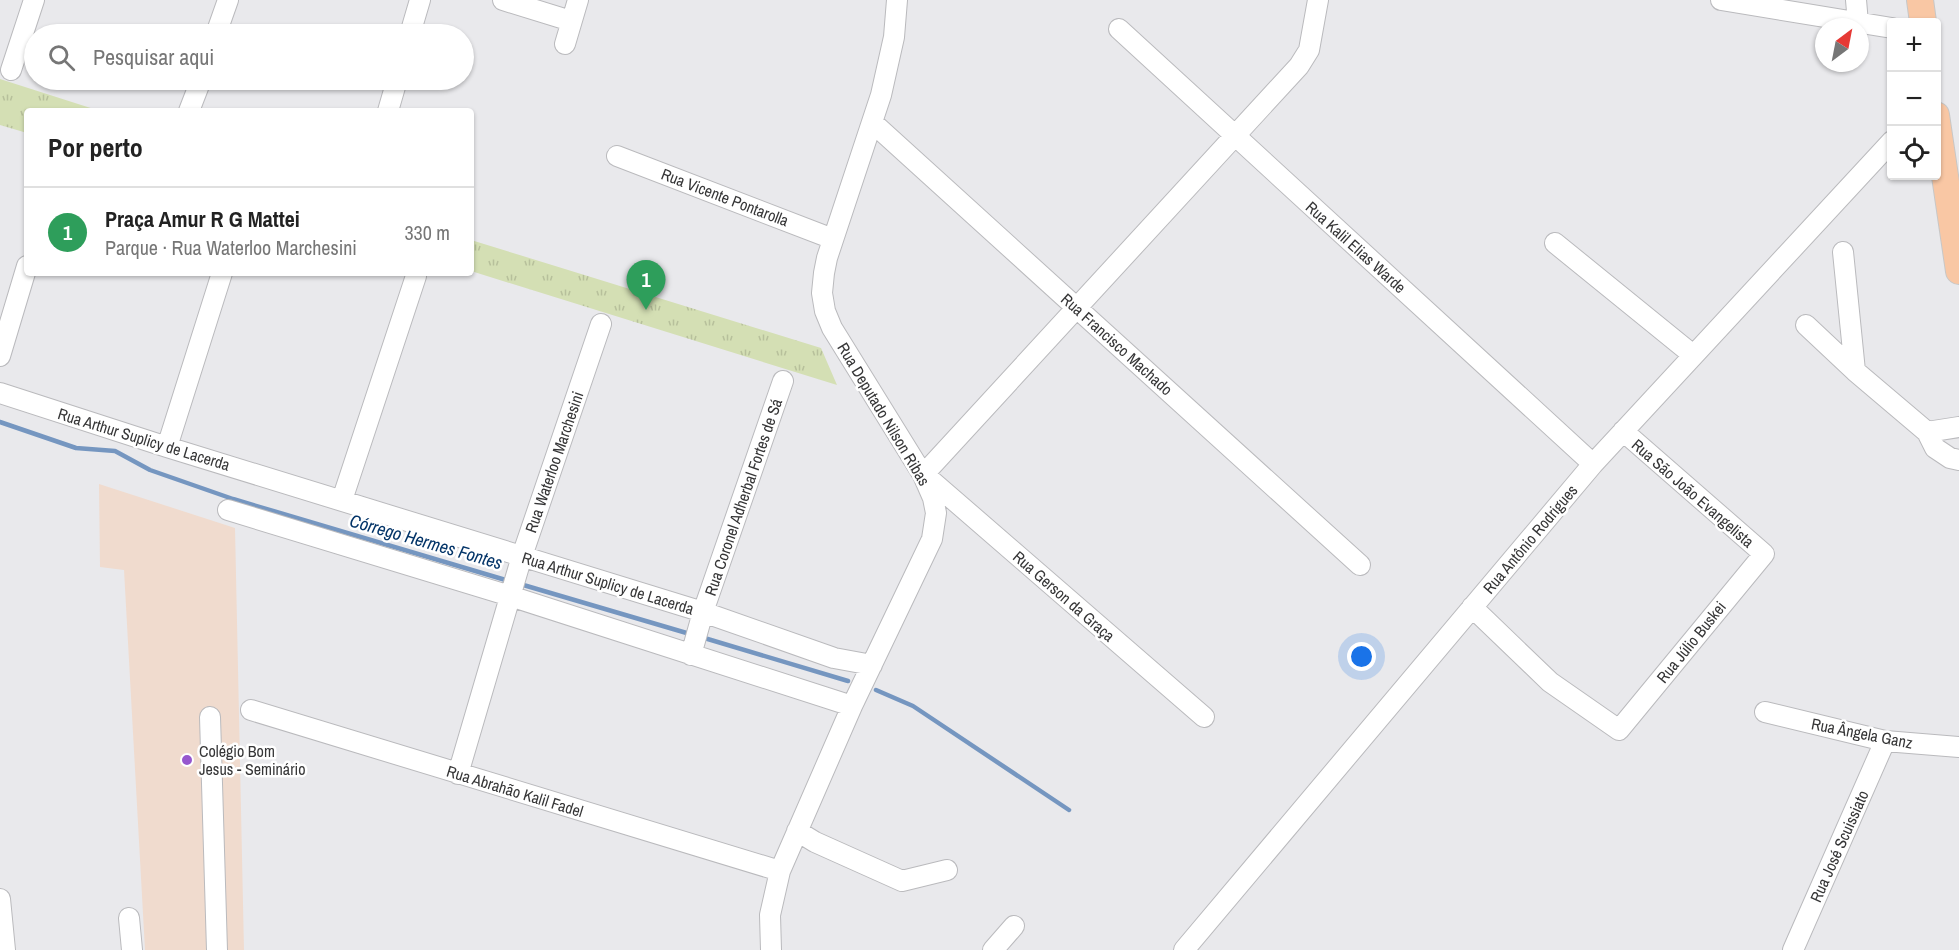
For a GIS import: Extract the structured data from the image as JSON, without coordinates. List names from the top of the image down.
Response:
{
  "streets": {
    "street": [
      "Rua Vicente Pontarolla",
      "Rua Kalil Elias Warde",
      "Rua Francisco Machado",
      "Rua Deputado Nilson Ribas",
      "Rua Arthur Suplicy de Lacerda",
      "Rua Waterloo Marchesini",
      "Rua São João Evangelista",
      "Rua Coronel Adherbal Fortes de Sá",
      "Rua Antônio Rodrigues",
      "Rua Gerson da Graça",
      "Rua Júlio Buskei",
      "Rua Ângela Ganz",
      "Rua Abrahão Kalil Fadel",
      "Rua José Scuissiato"
    ]
  },
  "crossings": [
    ["Rua Vicente Pontarolla", "Rua Deputado Nilson Ribas"],
    ["Rua Kalil Elias Warde", "Rua Antônio Rodrigues"],
    ["Rua Francisco Machado", "Rua Deputado Nilson Ribas"],
    ["Rua Deputado Nilson Ribas", "Rua Arthur Suplicy de Lacerda"],
    ["Rua Deputado Nilson Ribas", "Rua Gerson da Graça"],
    ["Rua Deputado Nilson Ribas", "Rua Abrahão Kalil Fadel"],
    ["Rua Arthur Suplicy de Lacerda", "Rua Waterloo Marchesini"],
    ["Rua Arthur Suplicy de Lacerda", "Rua Coronel Adherbal Fortes de Sá"],
    ["Rua Waterloo Marchesini", "Rua Abrahão Kalil Fadel"],
    ["Rua São João Evangelista", "Rua Antônio Rodrigues"],
    ["Rua São João Evangelista", "Rua Júlio Buskei"],
    ["Rua Antônio Rodrigues", "Rua Júlio Buskei"],
    ["Rua Ângela Ganz", "Rua José Scuissiato"]
  ],
  "water": ["Córrego Hermes Fontes"],
  "places": ["Colégio Bom Jesus - Seminário"],
  "north": "top right",
  "page": {
    "map_buttons": ["+", "−"],
    "search": "Pesquisar aqui",
    "heading": "Por perto",
    "list": [
      {
        "mark": "1",
        "name": "Praça Amur R G Mattei",
        "note": "Parque · Rua Waterloo Marchesini",
        "value": "330 m"
      }
    ],
    "pins": "1"
  }
}
